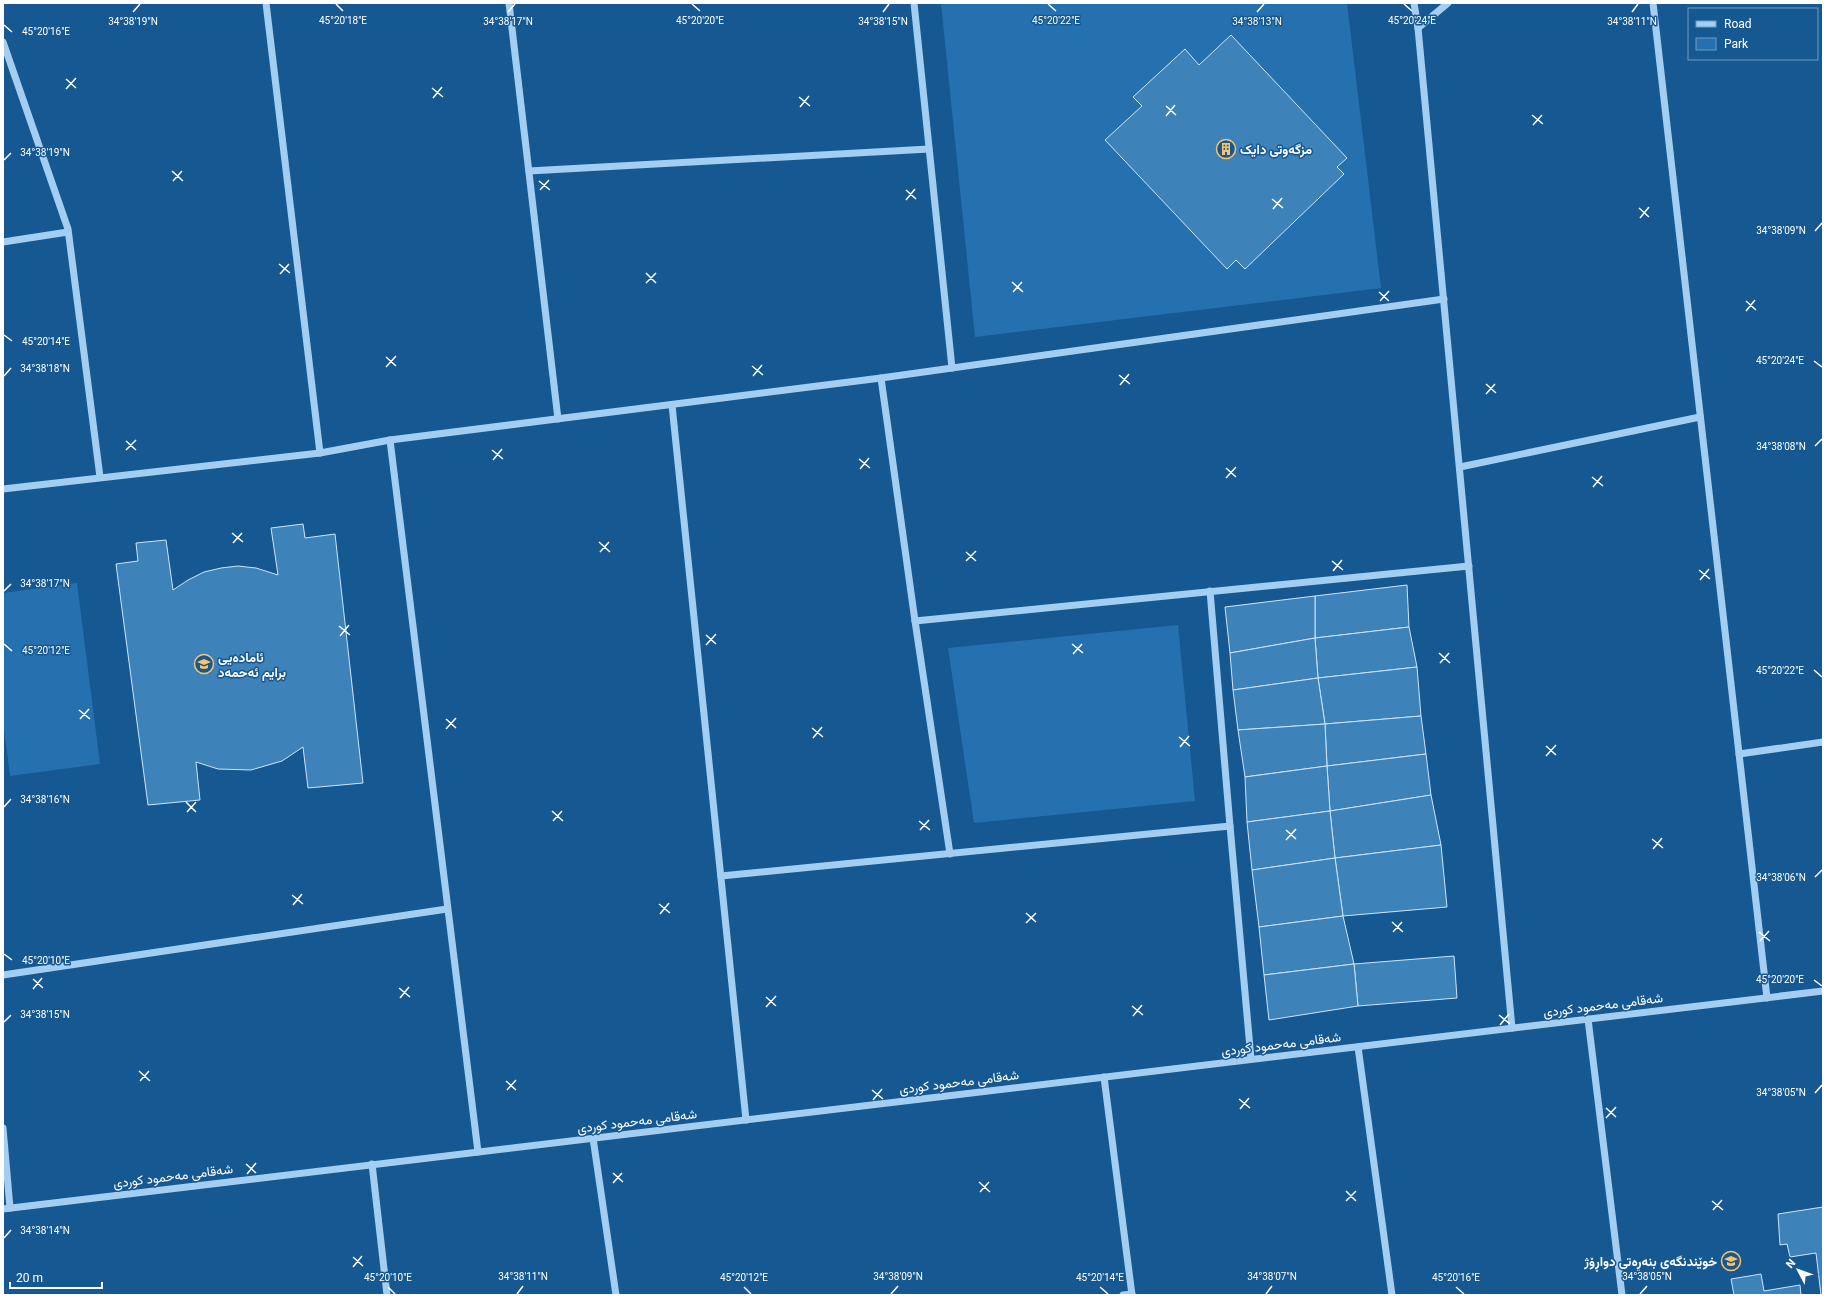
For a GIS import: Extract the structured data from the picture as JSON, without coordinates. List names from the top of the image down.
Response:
{
  "streets": {
    "street": ["شەقامی مەحمود کوردی"]
  },
  "places": {
    "building": ["مزگەوتی دایک"],
    "school or university": ["ئامادەیی برایم ئەحمەد", "خوێندنگەی بنەڕەتی دواڕۆژ"]
  },
  "legend": ["Road", "Park"],
  "scale_bar": "20 m",
  "north": "top left",
  "coordinates": [
    "45°20'18\"E",
    "45°20'20\"E",
    "45°20'22\"E",
    "45°20'24\"E",
    "34°38'19\"N",
    "34°38'17\"N",
    "34°38'15\"N",
    "34°38'13\"N",
    "34°38'11\"N",
    "45°20'16\"E",
    "34°38'09\"N",
    "45°20'14\"E",
    "34°38'18\"N",
    "34°38'08\"N",
    "45°20'12\"E",
    "34°38'16\"N",
    "34°38'06\"N",
    "45°20'10\"E",
    "34°38'05\"N",
    "34°38'14\"N",
    "34°38'07\"N"
  ]
}
